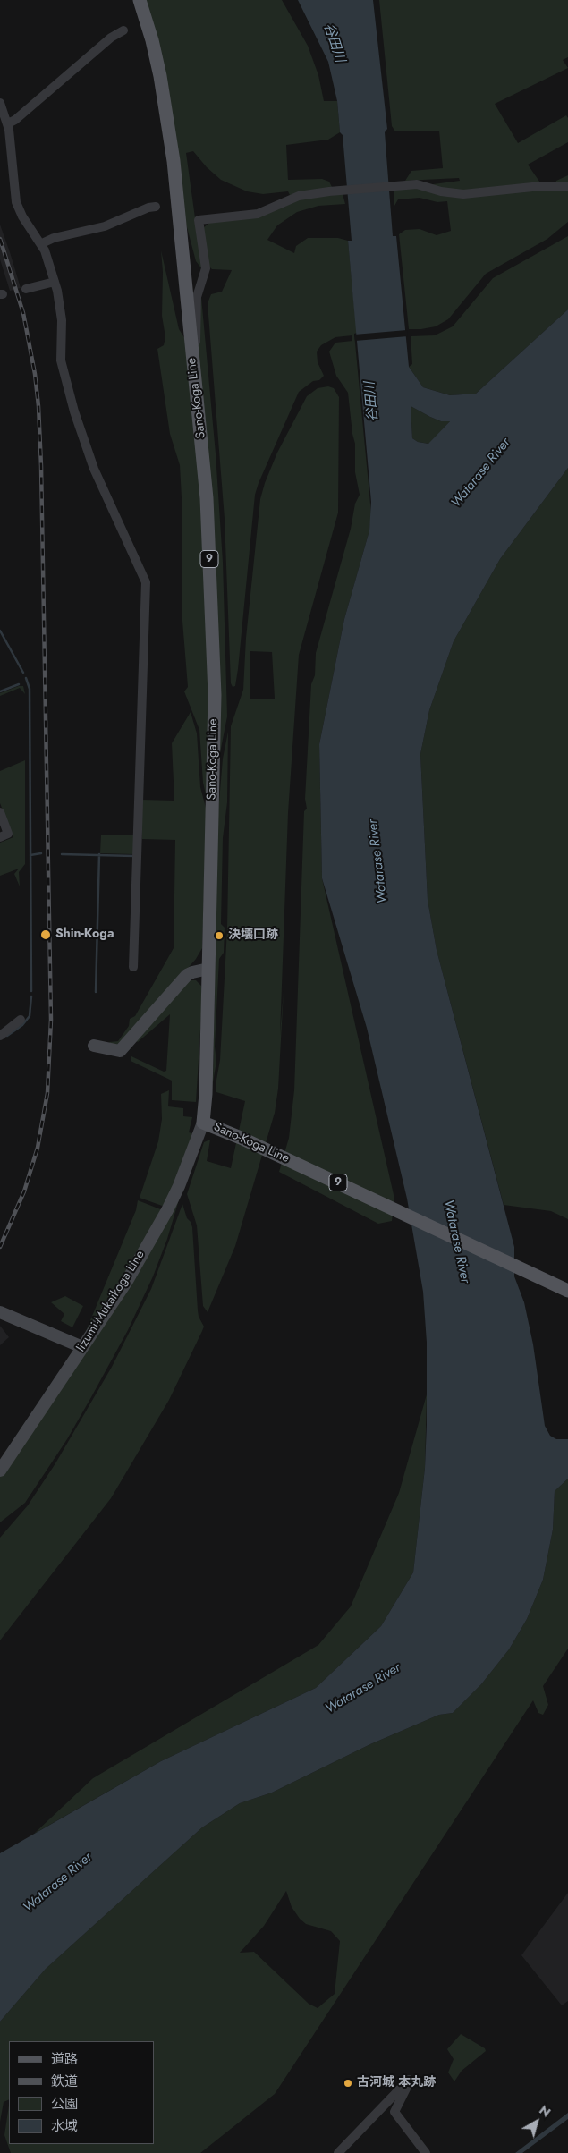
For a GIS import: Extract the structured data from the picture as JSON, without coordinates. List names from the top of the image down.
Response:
{
  "streets": {
    "main road": ["Sano-Koga Line", "9", "Iizumi-Mukaikoga Line"]
  },
  "crossings": [
    ["Sano-Koga Line", "Iizumi-Mukaikoga Line"]
  ],
  "water": ["谷田川", "Watarase River"],
  "places": ["Shin-Koga", "決壊口跡", "古河城 本丸跡"],
  "legend": [
    "道路",
    "鉄道",
    "公園",
    "水域"
  ],
  "north": "top right"
}
